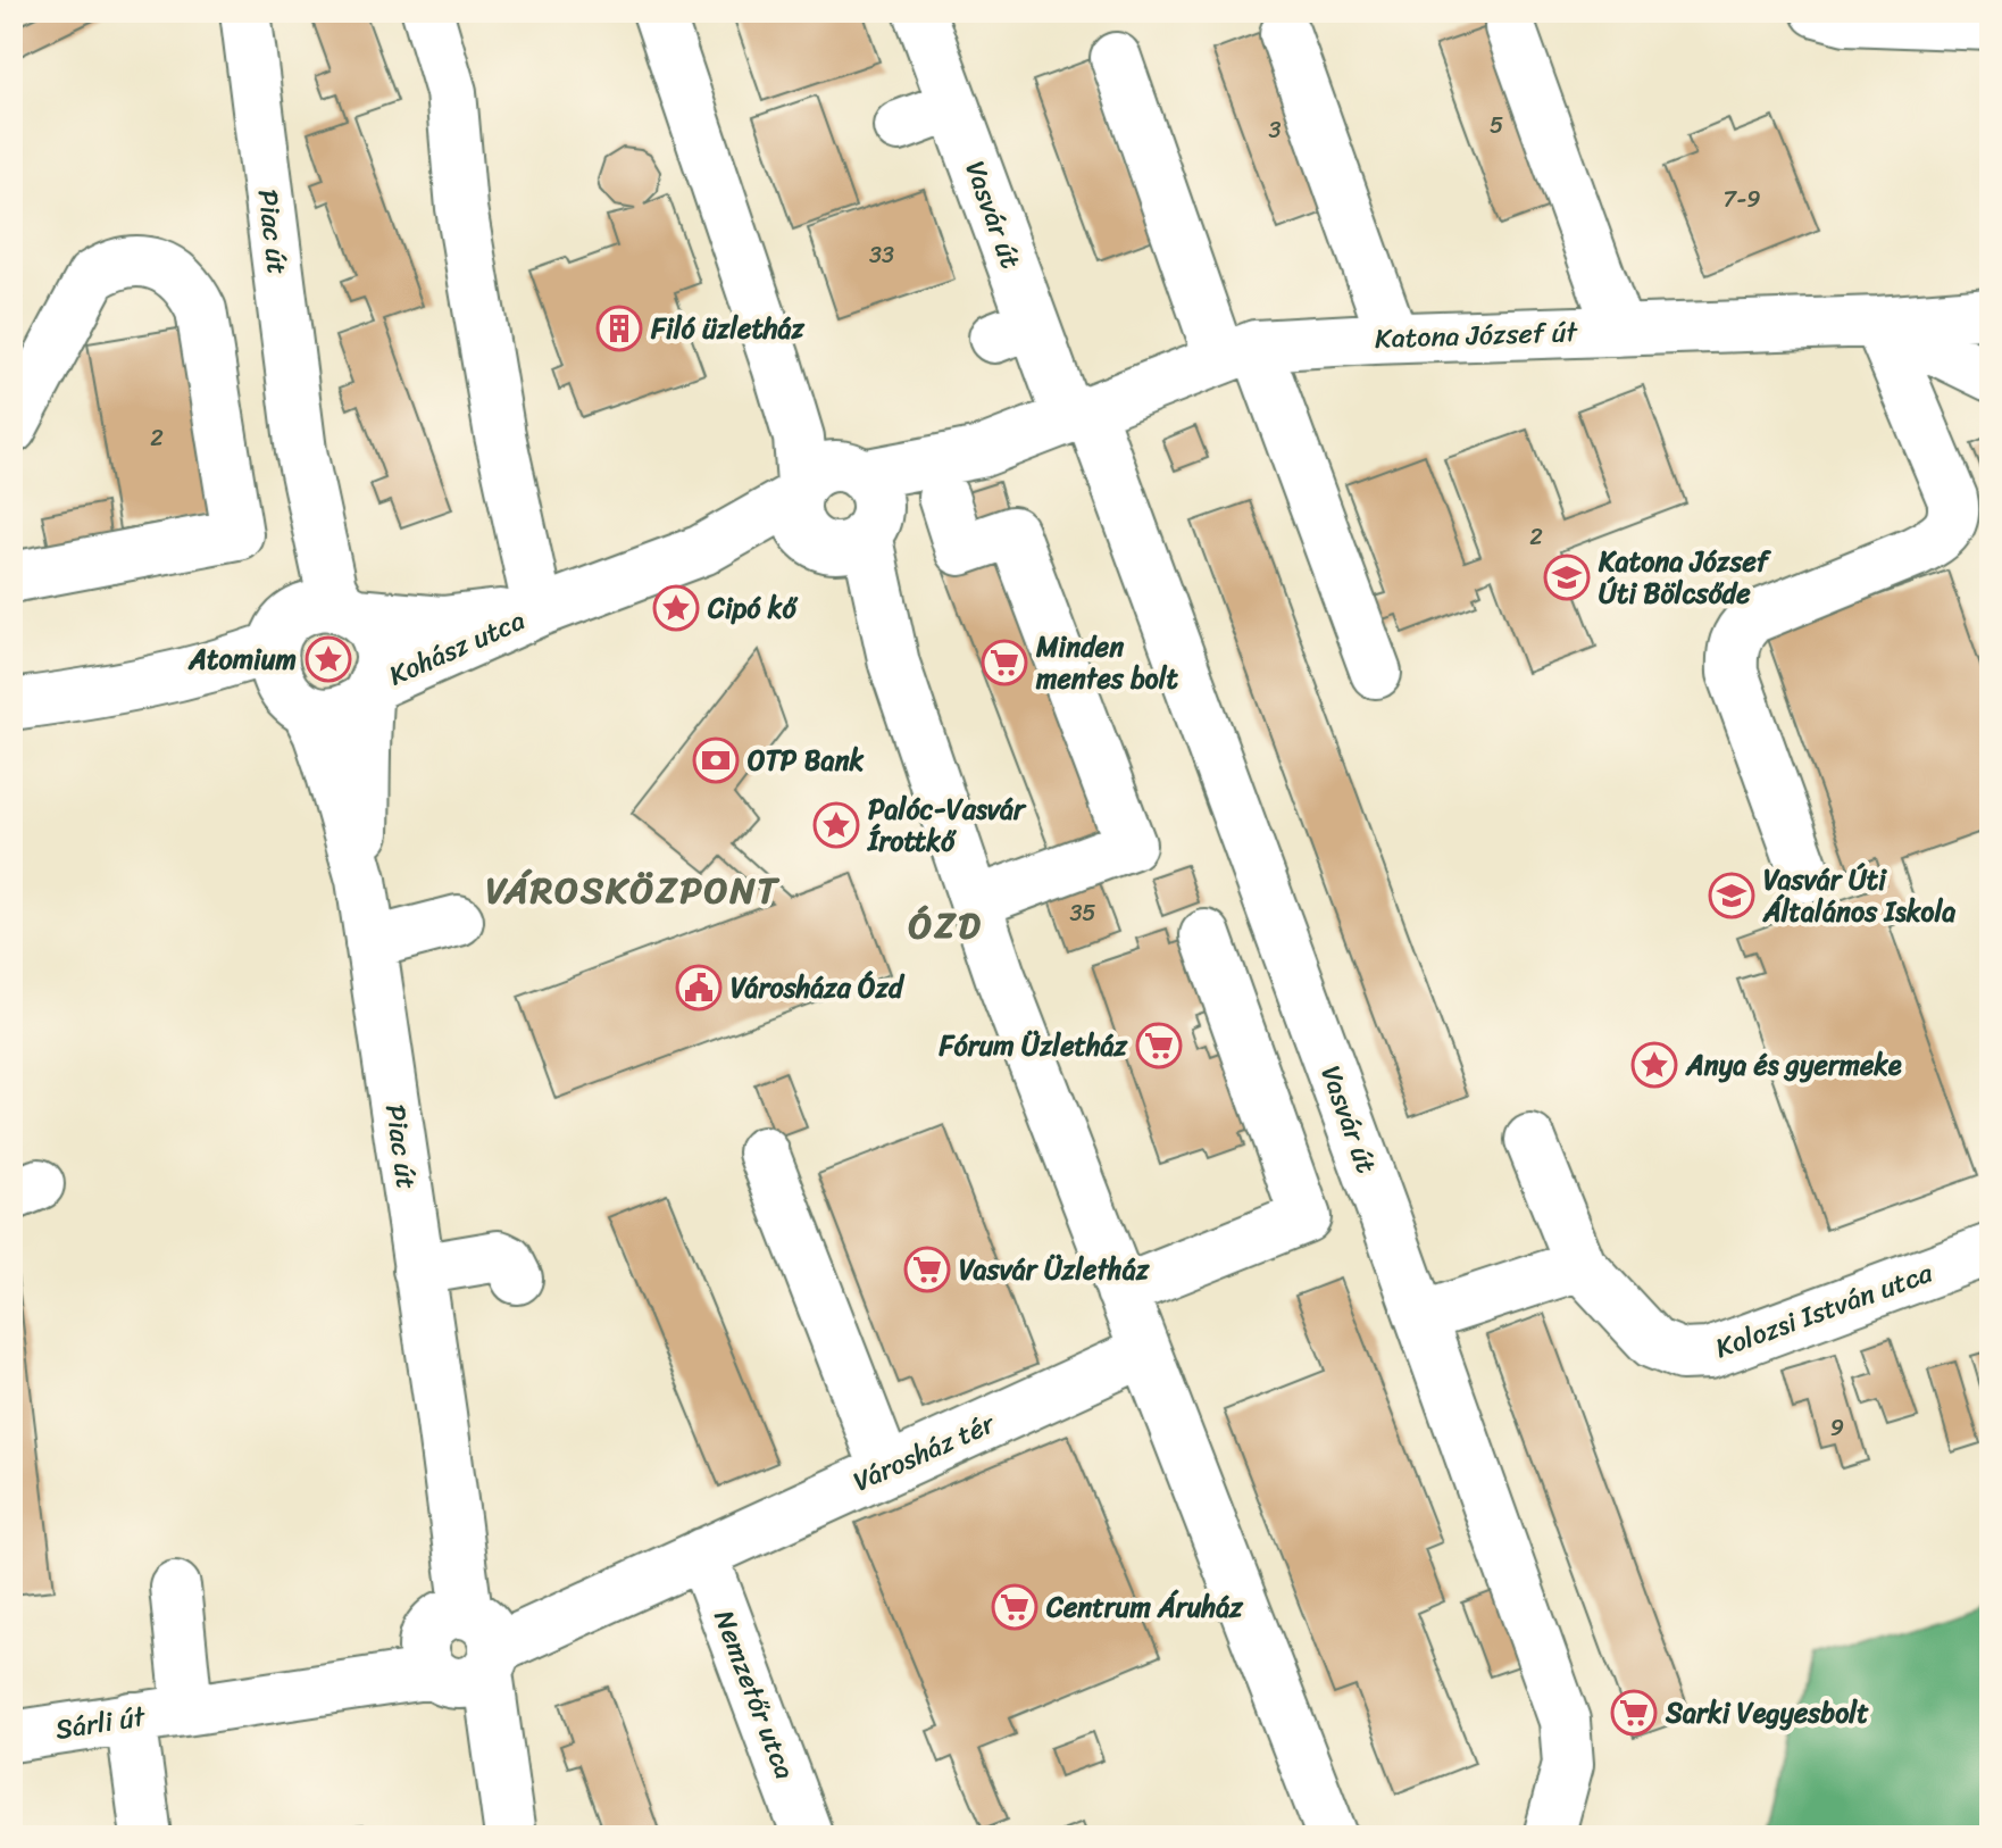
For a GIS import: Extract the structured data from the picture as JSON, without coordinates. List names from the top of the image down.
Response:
{
  "streets": {
    "street": [
      "Vasvár út",
      "Piac út",
      "Katona József út",
      "Kohász utca",
      "Kolozsi István utca",
      "Városház tér",
      "Nemzetőr utca",
      "Sárli út"
    ]
  },
  "crossings": [
    ["Vasvár út", "Katona József út"],
    ["Piac út", "Városház tér"],
    ["Piac út", "Sárli út"],
    ["Városház tér", "Nemzetőr utca"],
    ["Városház tér", "Sárli út"]
  ],
  "districts": ["VÁROSKÖZPONT", "ÓZD"],
  "places": {
    "building": ["Filó üzletház"],
    "school or university": ["Katona József Úti Bölcsőde", "Vasvár Úti Általános Iskola"],
    "place": [
      "Cipó kő",
      "Atomium",
      "Palóc-Vasvár Írottkő",
      "Anya és gyermeke"
    ],
    "supermarket": [
      "Minden mentes bolt",
      "Fórum Üzletház",
      "Vasvár Üzletház",
      "Centrum Áruház",
      "Sarki Vegyesbolt"
    ],
    "bank": ["OTP Bank"],
    "public building": ["Városháza Ózd"]
  },
  "house_numbers": [
    "5",
    "3",
    "7-9",
    "33",
    "2",
    "2",
    "35",
    "9"
  ]
}
